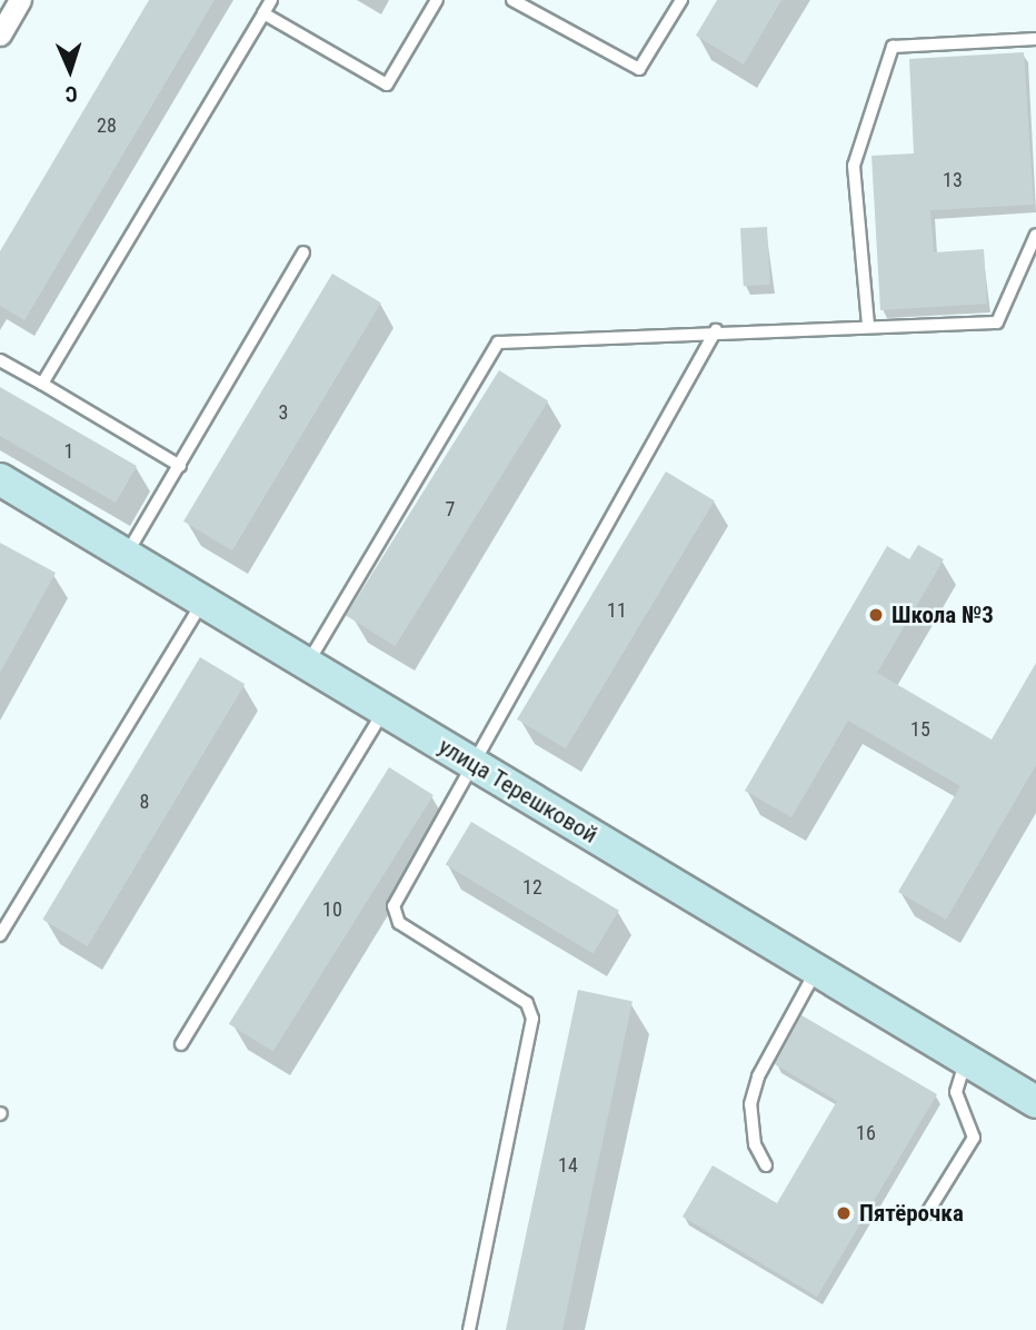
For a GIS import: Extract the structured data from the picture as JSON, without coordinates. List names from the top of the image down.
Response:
{
  "streets": {
    "street": ["улица Терешковой"]
  },
  "places": ["Школа №3", "Пятёрочка"],
  "house_numbers": [
    "28",
    "13",
    "3",
    "1",
    "7",
    "11",
    "15",
    "8",
    "12",
    "10",
    "16",
    "14"
  ],
  "north": "bottom"
}
